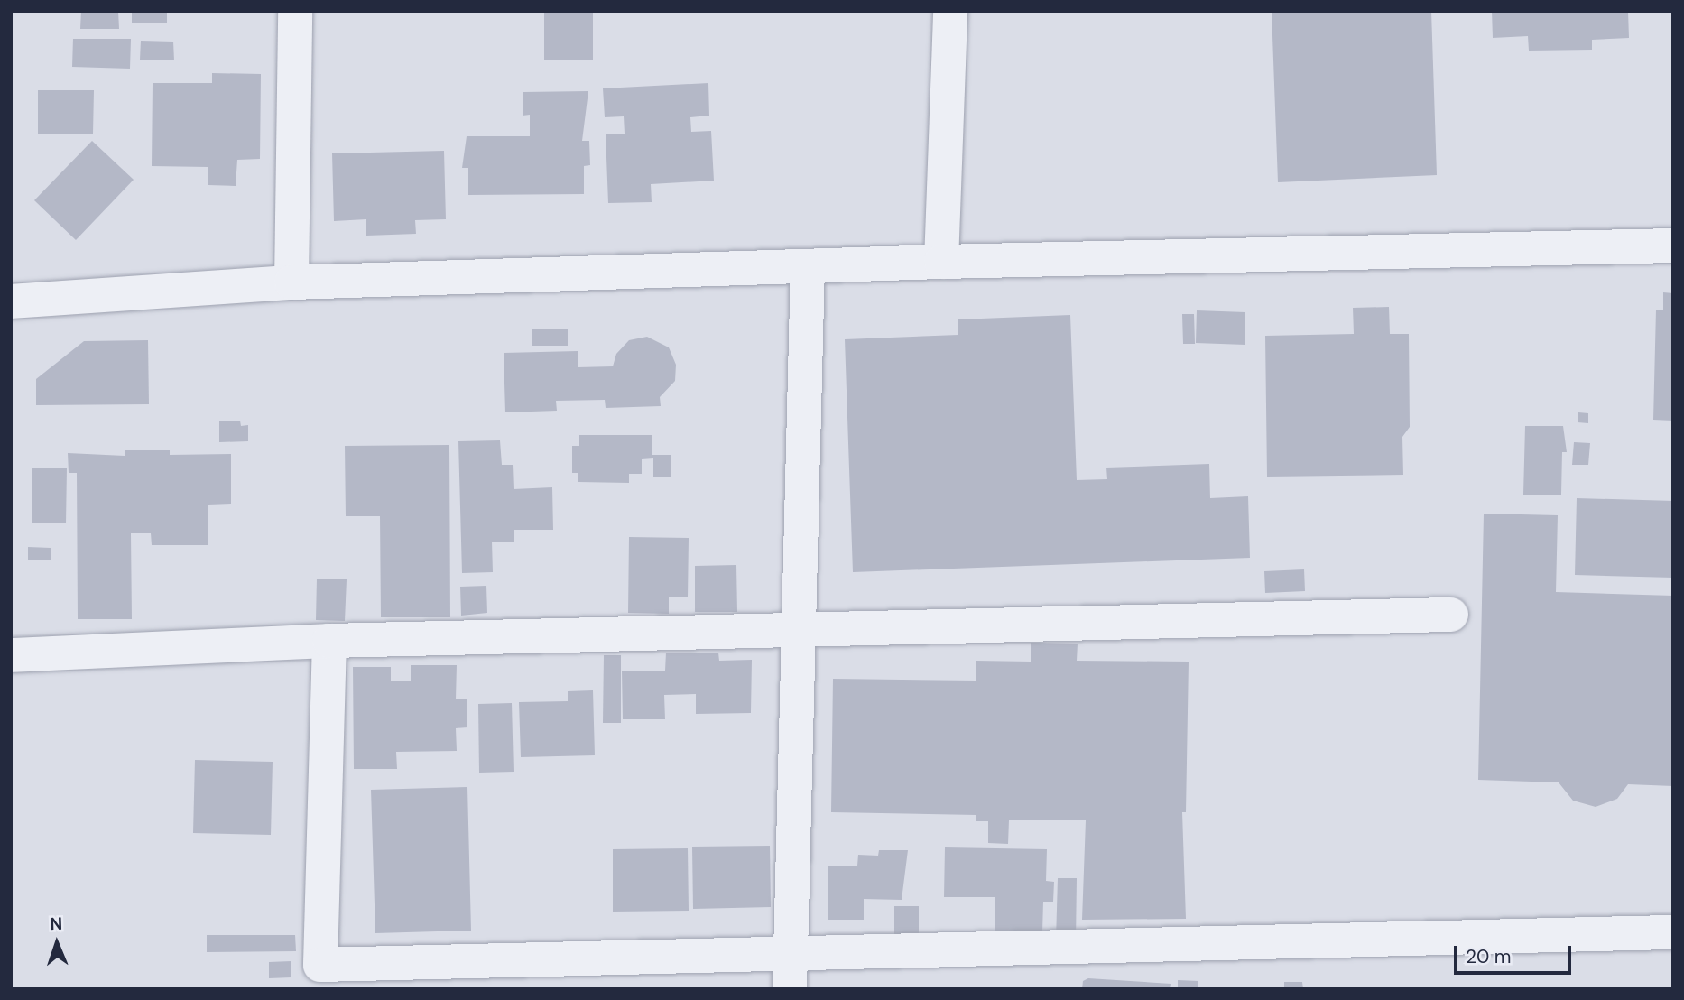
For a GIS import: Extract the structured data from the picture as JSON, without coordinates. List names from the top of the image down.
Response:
{
  "scale_bar": "20 m",
  "north": "top"
}
